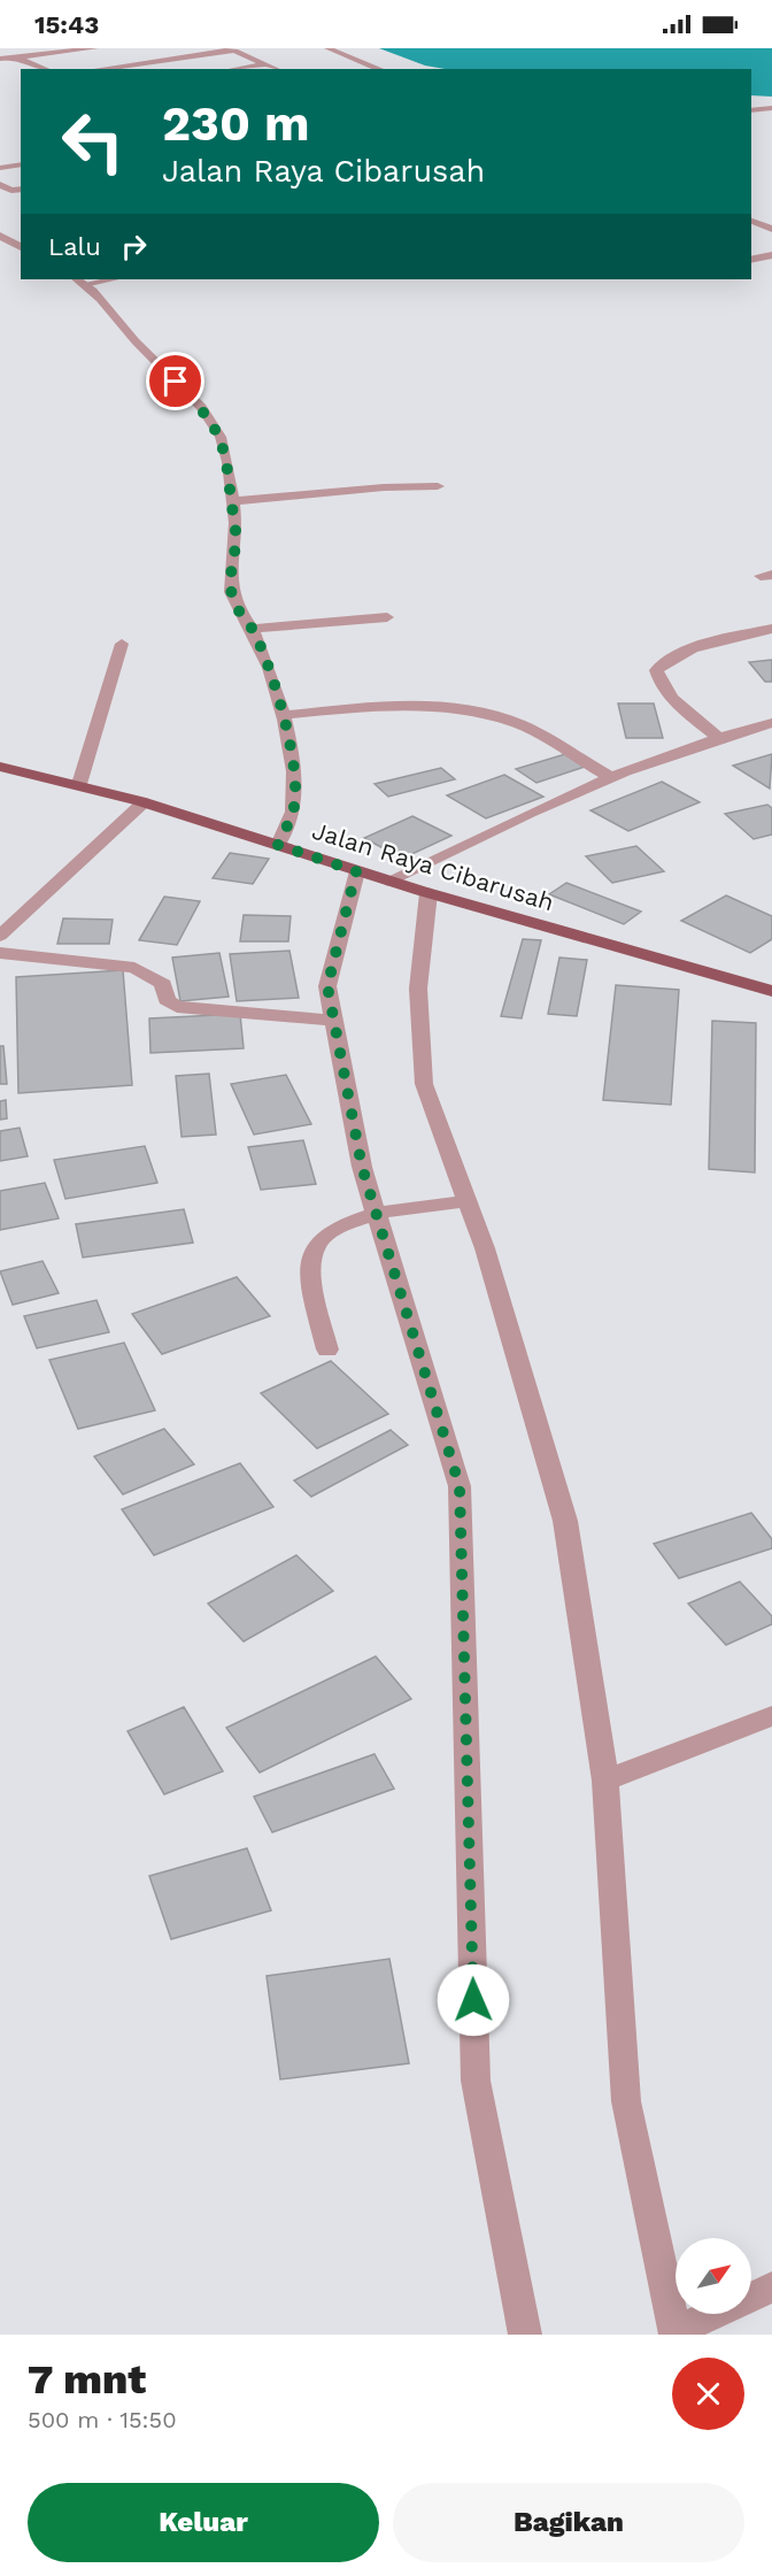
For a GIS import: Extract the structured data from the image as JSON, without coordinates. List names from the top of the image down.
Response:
{
  "streets": {
    "main road": ["Jalan Raya Cibarusah"]
  },
  "north": "top right",
  "page": {
    "status": "15:43",
    "turn": ["230 m", "Jalan Raya Cibarusah"],
    "then": "Lalu",
    "heading": ["7 mnt", "500 m · 15:50"],
    "buttons": ["Keluar", "Bagikan"]
  }
}
